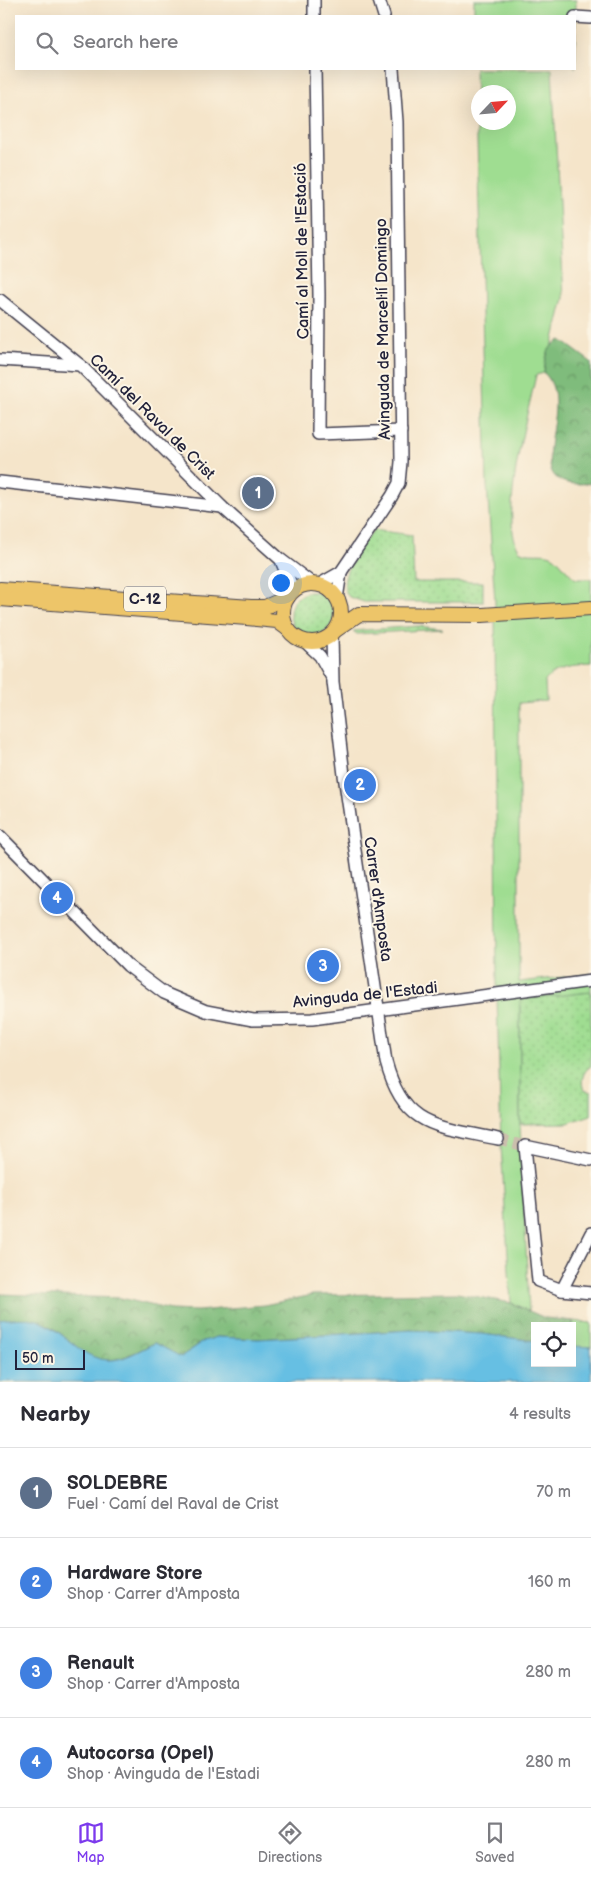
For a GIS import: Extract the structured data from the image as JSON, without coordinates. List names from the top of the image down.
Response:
{
  "streets": {
    "main road": ["C-12"],
    "street": [
      "Camí al Moll de l'Estació",
      "Avinguda de Marcel·lí Domingo",
      "Camí del Raval de Crist",
      "Carrer d'Amposta",
      "Avinguda de l'Estadi"
    ]
  },
  "crossings": [
    ["Camí al Moll de l'Estació", "Avinguda de Marcel·lí Domingo"],
    ["Camí del Raval de Crist", "C-12"],
    ["Carrer d'Amposta", "Avinguda de l'Estadi"]
  ],
  "scale_bar": "50 m",
  "north": "top right",
  "page": {
    "search": "Search here",
    "pins": [
      "1",
      "2",
      "4",
      "3"
    ],
    "scale": "50 m",
    "heading": ["Nearby", "4 results"],
    "list": [
      {
        "mark": "1",
        "name": "SOLDEBRE",
        "note": "Fuel · Camí del Raval de Crist",
        "value": "70 m"
      },
      {
        "mark": "2",
        "name": "Hardware Store",
        "note": "Shop · Carrer d'Amposta",
        "value": "160 m"
      },
      {
        "mark": "3",
        "name": "Renault",
        "note": "Shop · Carrer d'Amposta",
        "value": "280 m"
      },
      {
        "mark": "4",
        "name": "Autocorsa (Opel)",
        "note": "Shop · Avinguda de l'Estadi",
        "value": "280 m"
      }
    ],
    "nav": ["Map", "Directions", "Saved"]
  }
}
